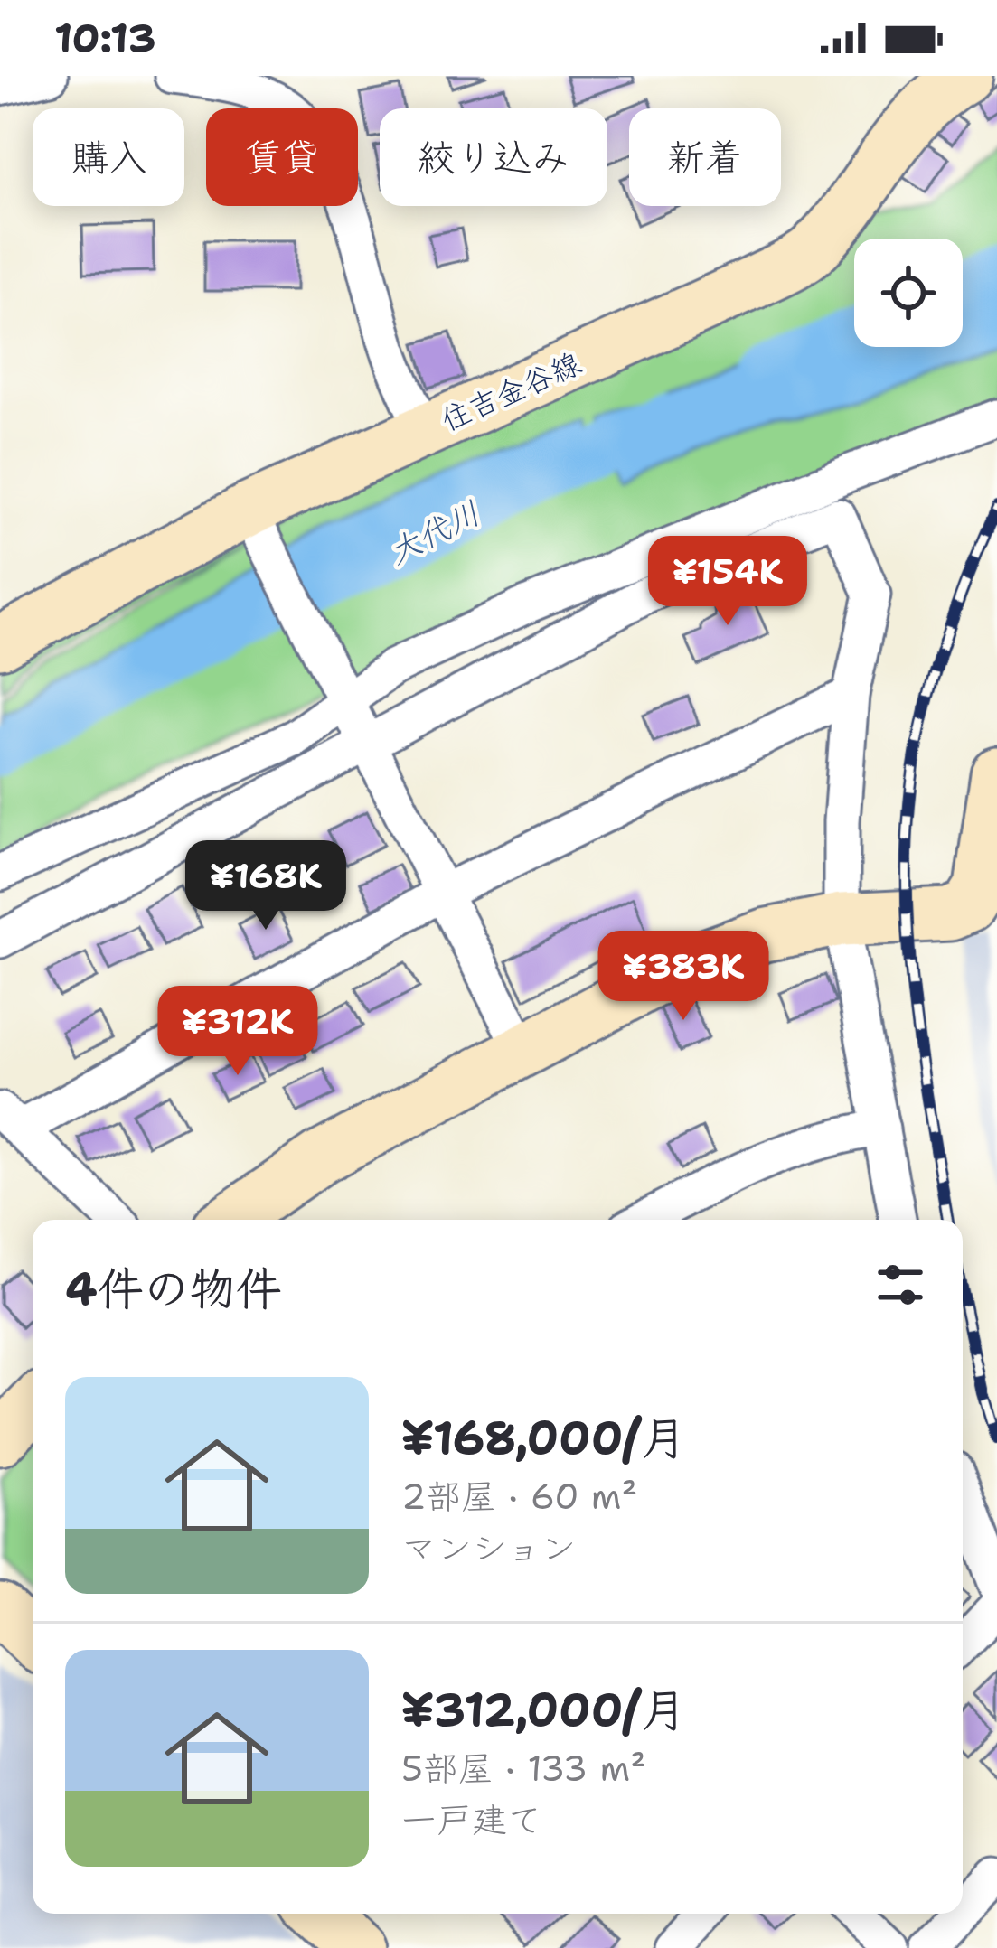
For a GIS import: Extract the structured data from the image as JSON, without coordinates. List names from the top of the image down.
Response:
{
  "streets": {
    "street": ["住吉金谷線"]
  },
  "water": ["大代川"],
  "page": {
    "status": "10:13",
    "chip": [
      "購入",
      "賃貸",
      "絞り込み",
      "新着"
    ],
    "price": [
      "¥154K",
      "¥168K",
      "¥383K",
      "¥312K"
    ],
    "heading": "4件の物件",
    "list": [
      {
        "name": "¥168,000/月",
        "note": "2部屋 · 60 m² · マンション"
      },
      {
        "name": "¥312,000/月",
        "note": "5部屋 · 133 m² · 一戸建て"
      }
    ]
  }
}
